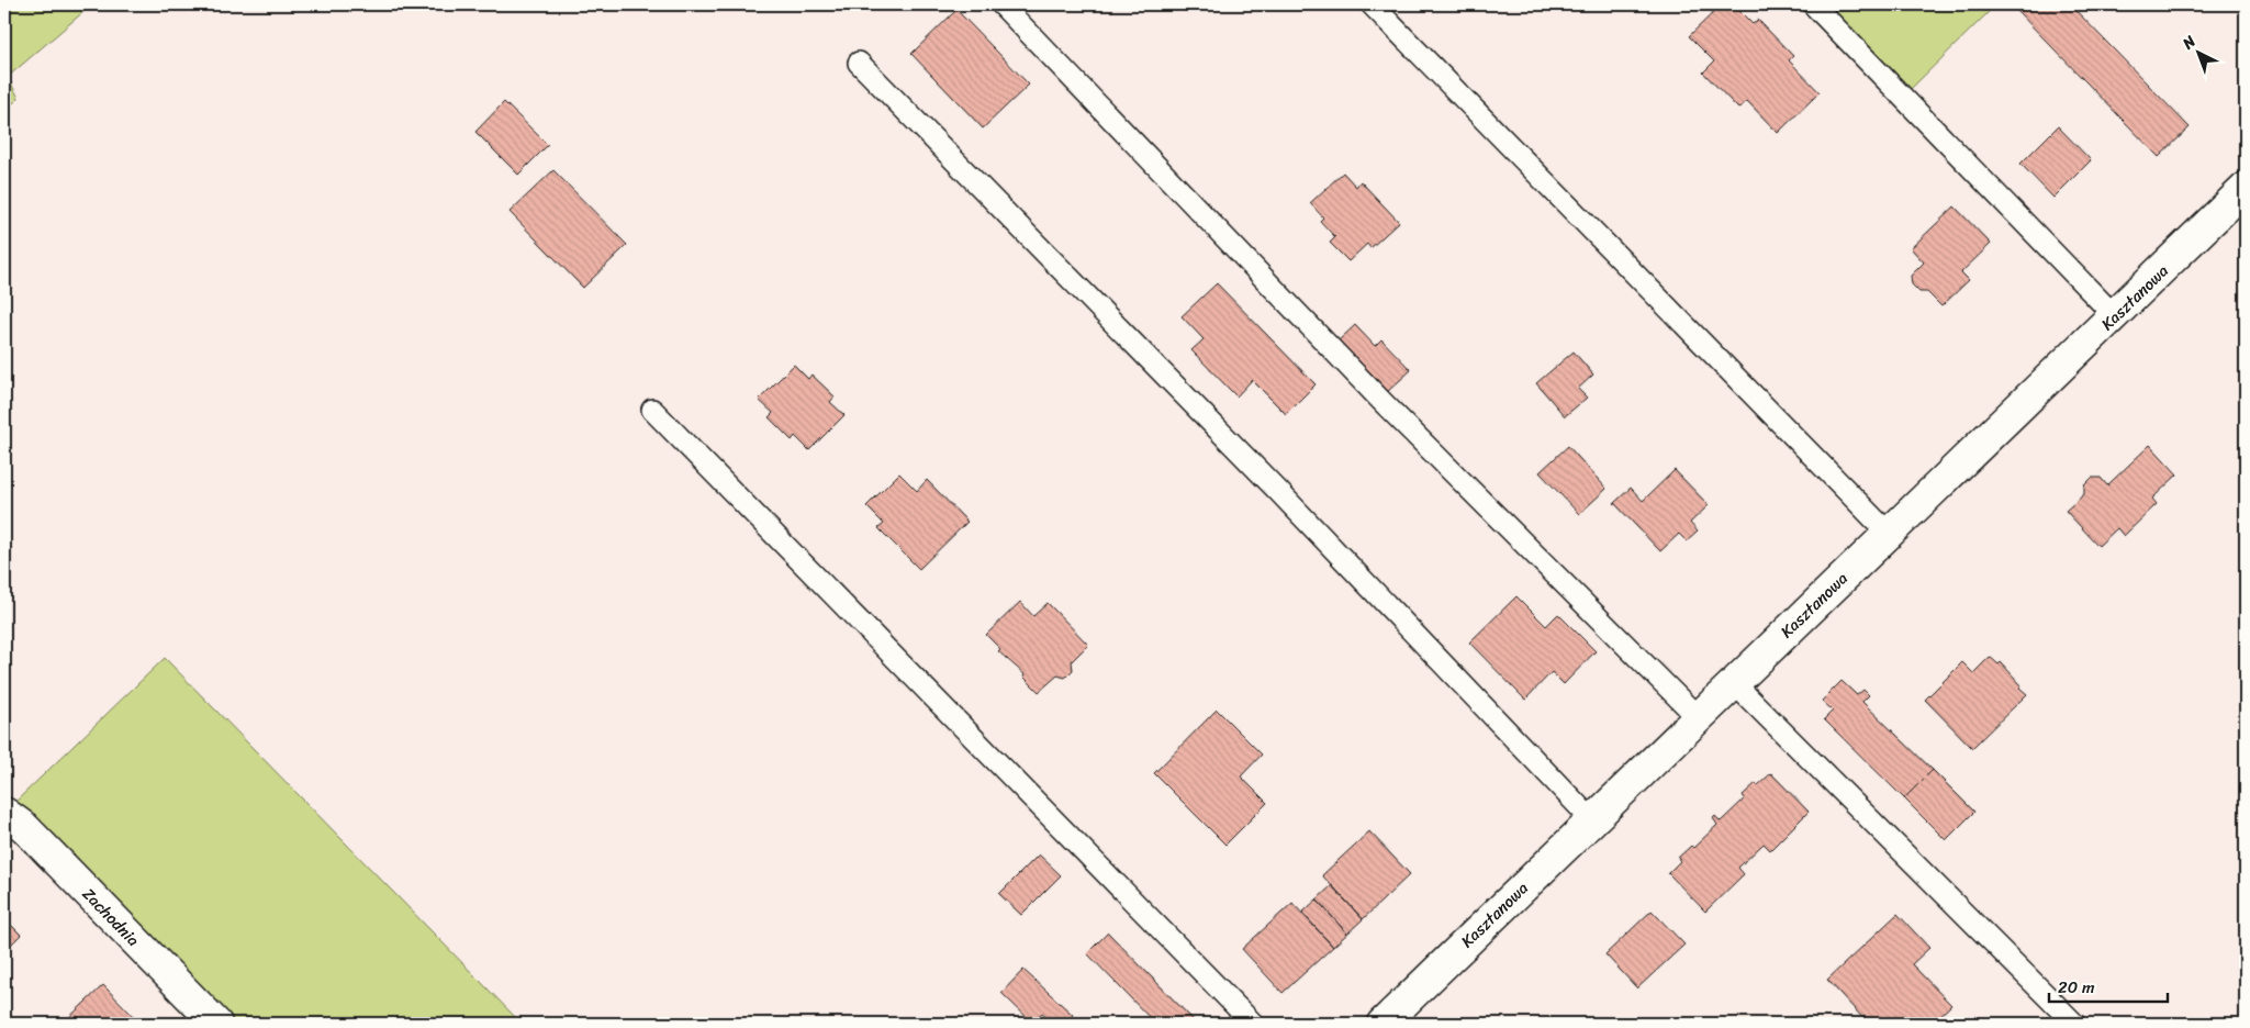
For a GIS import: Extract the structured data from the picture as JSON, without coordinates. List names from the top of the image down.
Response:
{
  "streets": {
    "street": ["Kasztanowa", "Zachodnia"]
  },
  "scale_bar": "20 m",
  "north": "top left"
}
